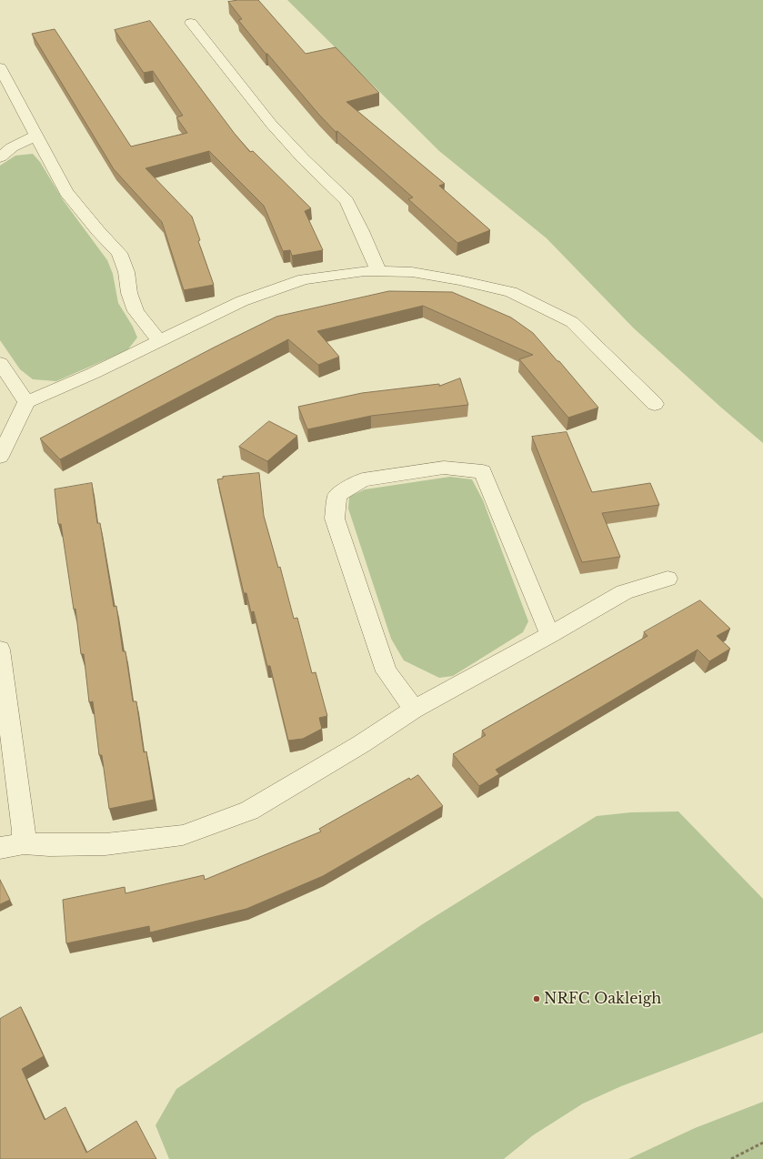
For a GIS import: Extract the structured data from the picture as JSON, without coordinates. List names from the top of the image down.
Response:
{
  "places": ["NRFC Oakleigh"]
}
